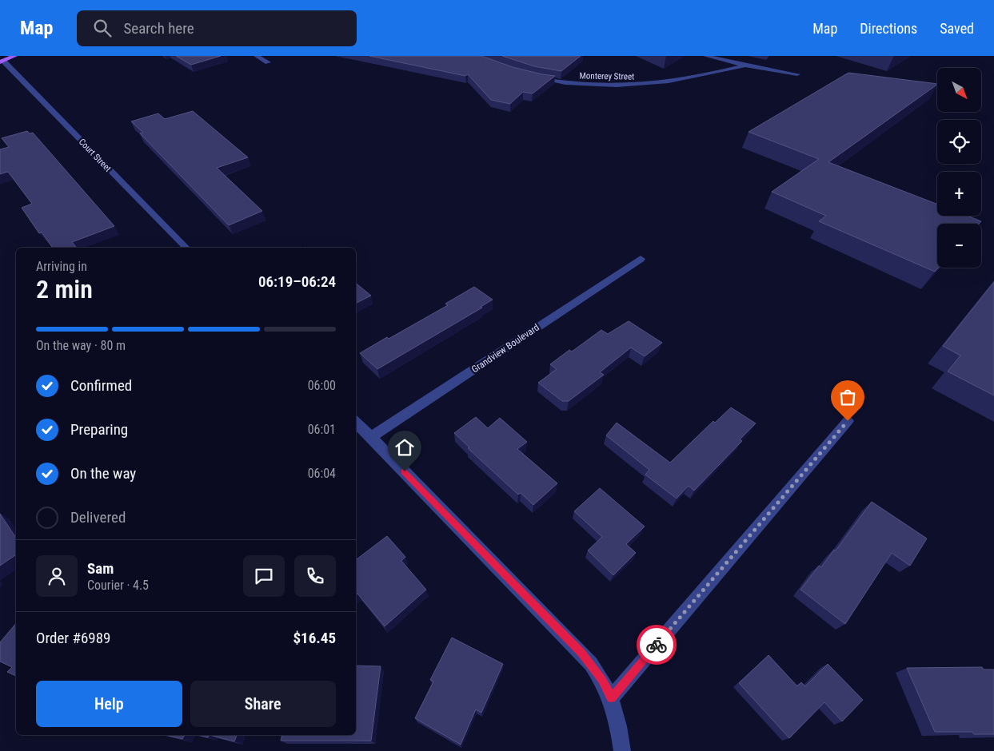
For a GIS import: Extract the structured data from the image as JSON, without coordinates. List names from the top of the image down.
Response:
{
  "streets": {
    "street": ["Monterey Street", "Court Street", "Grandview Boulevard"]
  },
  "north": "bottom right",
  "page": {
    "header": "Map",
    "search": "Search here",
    "nav": ["Map", "Directions", "Saved"],
    "map_buttons": ["+", "−"],
    "heading": ["2 min", "Arriving in", "06:19–06:24"],
    "panel": [
      "Sam",
      "Courier · 4.5",
      "Order #6989",
      "$16.45"
    ],
    "bar": "On the way · 80 m",
    "list": [
      ["Confirmed", "06:00"],
      ["Preparing", "06:01"],
      ["On the way", "06:04"],
      "Delivered"
    ],
    "buttons": ["Help", "Share"]
  }
}
